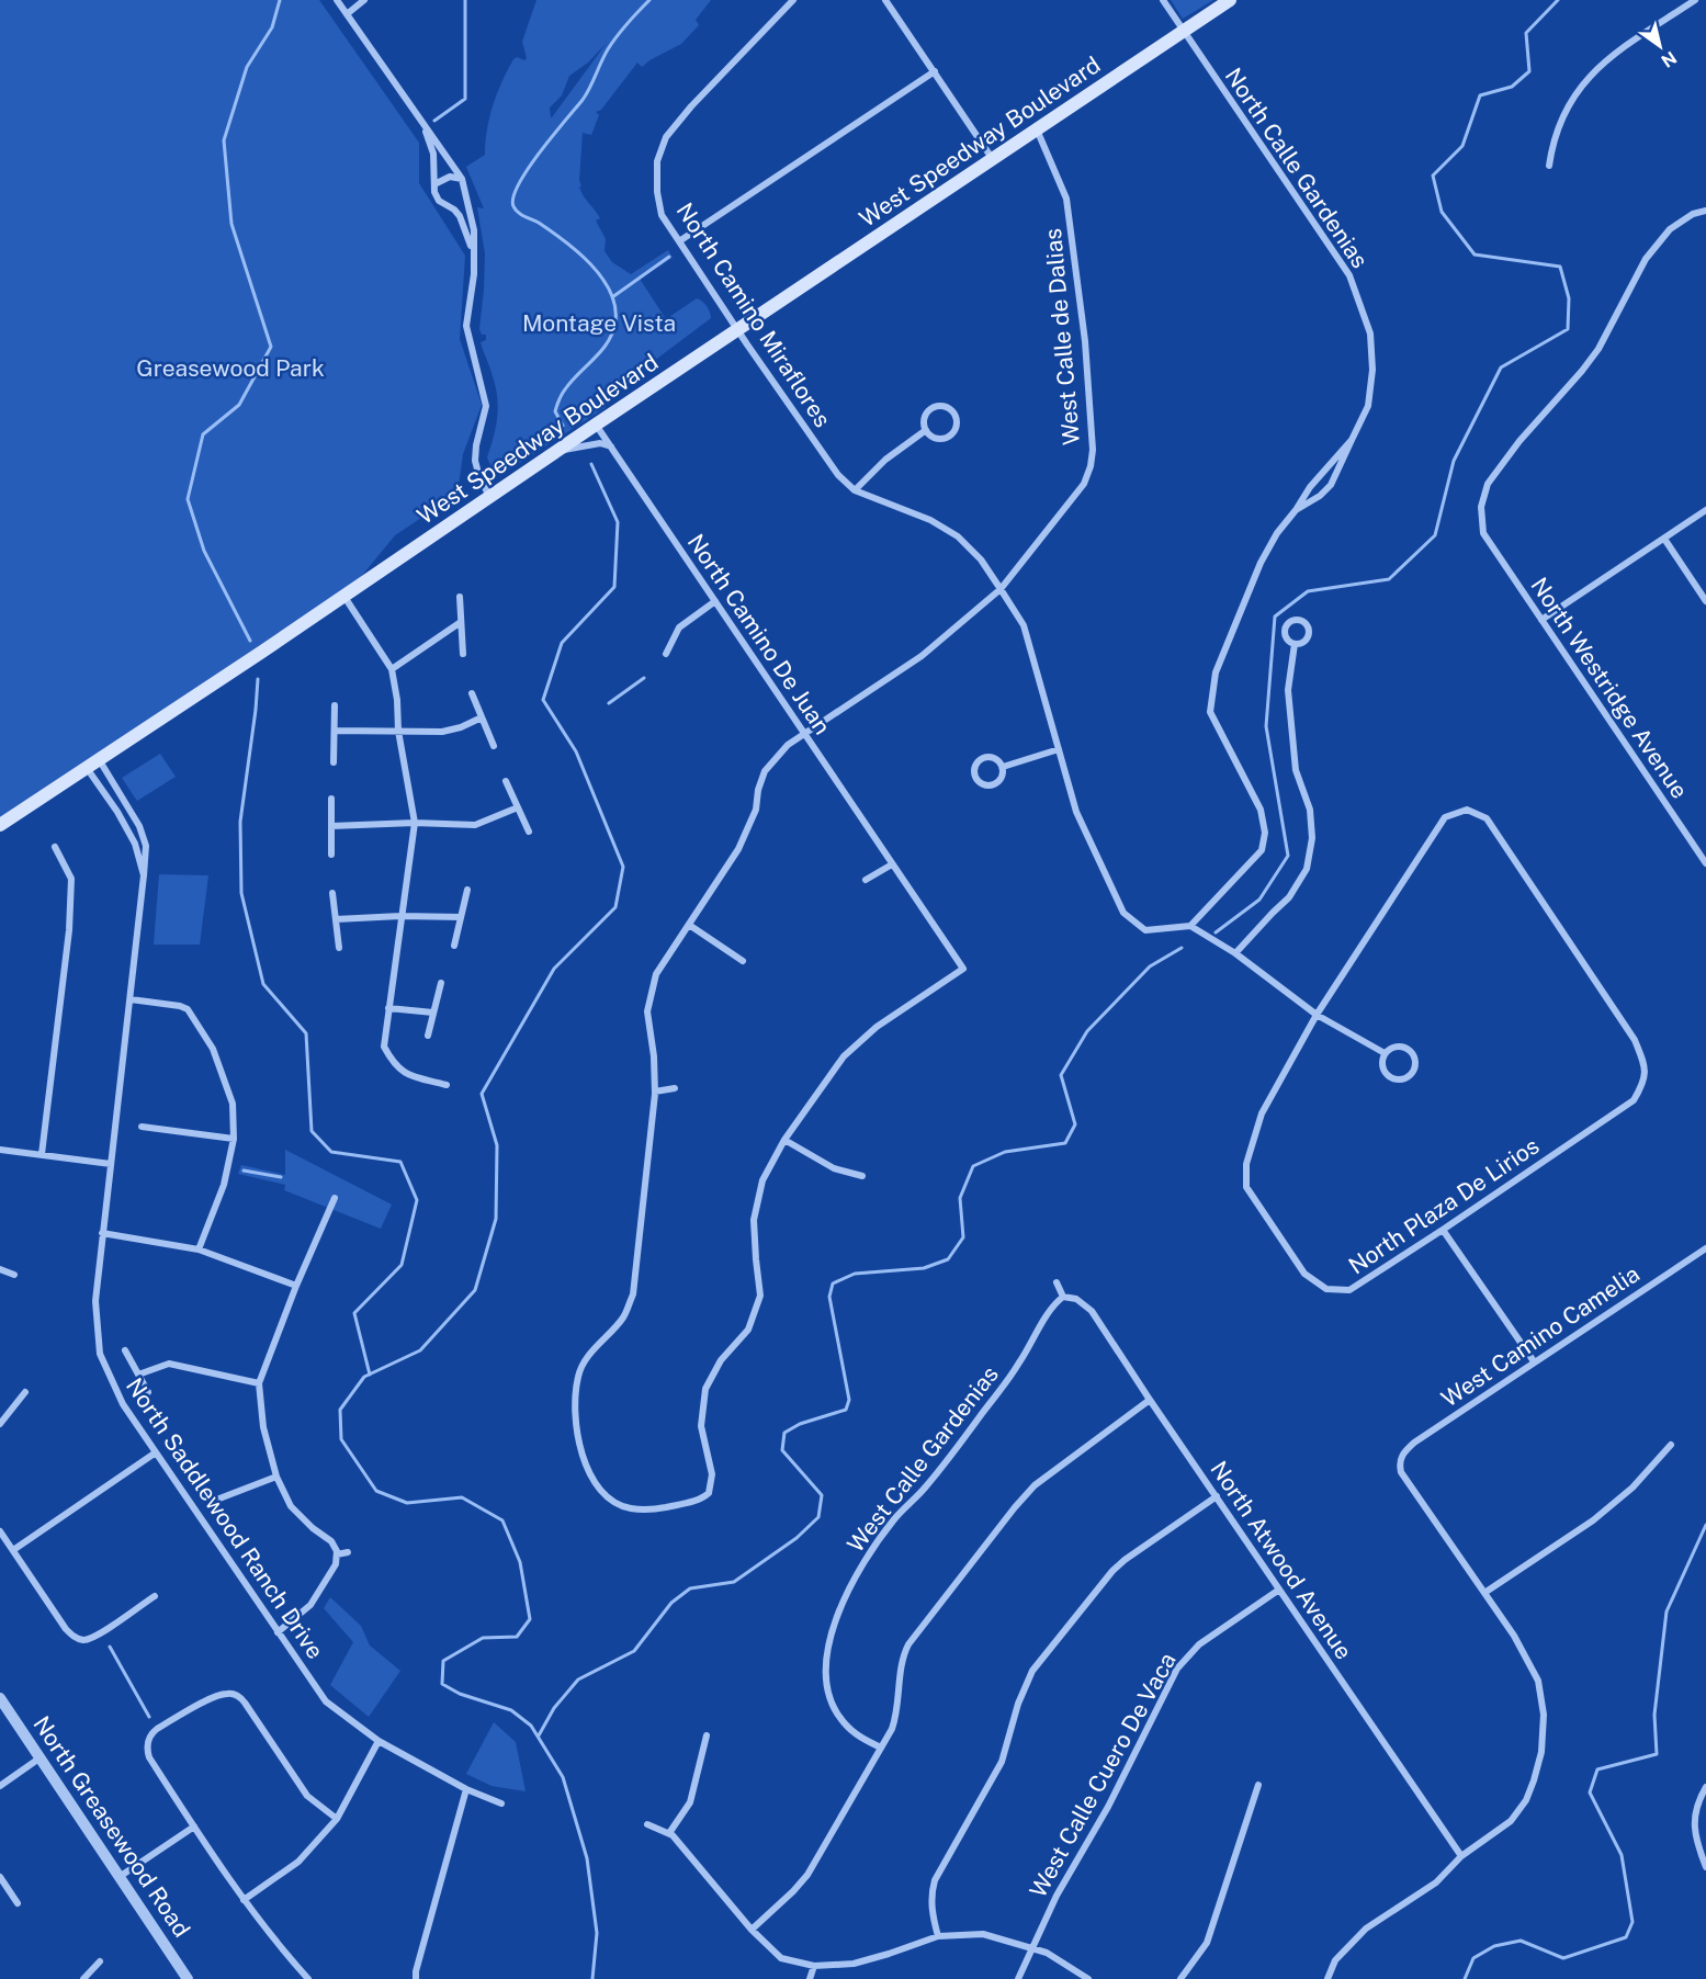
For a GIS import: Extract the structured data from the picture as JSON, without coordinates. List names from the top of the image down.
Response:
{
  "streets": {
    "main road": ["West Speedway Boulevard"],
    "street": [
      "North Calle Gardenias",
      "North Camino Miraflores",
      "West Calle de Dalias",
      "North Camino De Juan",
      "North Westridge Avenue",
      "North Plaza De Lirios",
      "West Camino Camelia",
      "West Calle Gardenias",
      "North Saddlewood Ranch Drive",
      "North Atwood Avenue",
      "West Calle Cuero De Vaca",
      "North Greasewood Road"
    ]
  },
  "crossings": [
    ["West Speedway Boulevard", "North Calle Gardenias"],
    ["West Speedway Boulevard", "North Camino Miraflores"],
    ["West Speedway Boulevard", "West Calle de Dalias"],
    ["West Speedway Boulevard", "North Camino De Juan"],
    ["West Speedway Boulevard", "North Saddlewood Ranch Drive"],
    ["North Camino Miraflores", "West Calle de Dalias"],
    ["West Calle de Dalias", "North Camino De Juan"],
    ["West Calle Gardenias", "North Atwood Avenue"],
    ["North Atwood Avenue", "West Calle Cuero De Vaca"]
  ],
  "parks": ["Montage Vista", "Greasewood Park"],
  "north": "bottom right"
}
